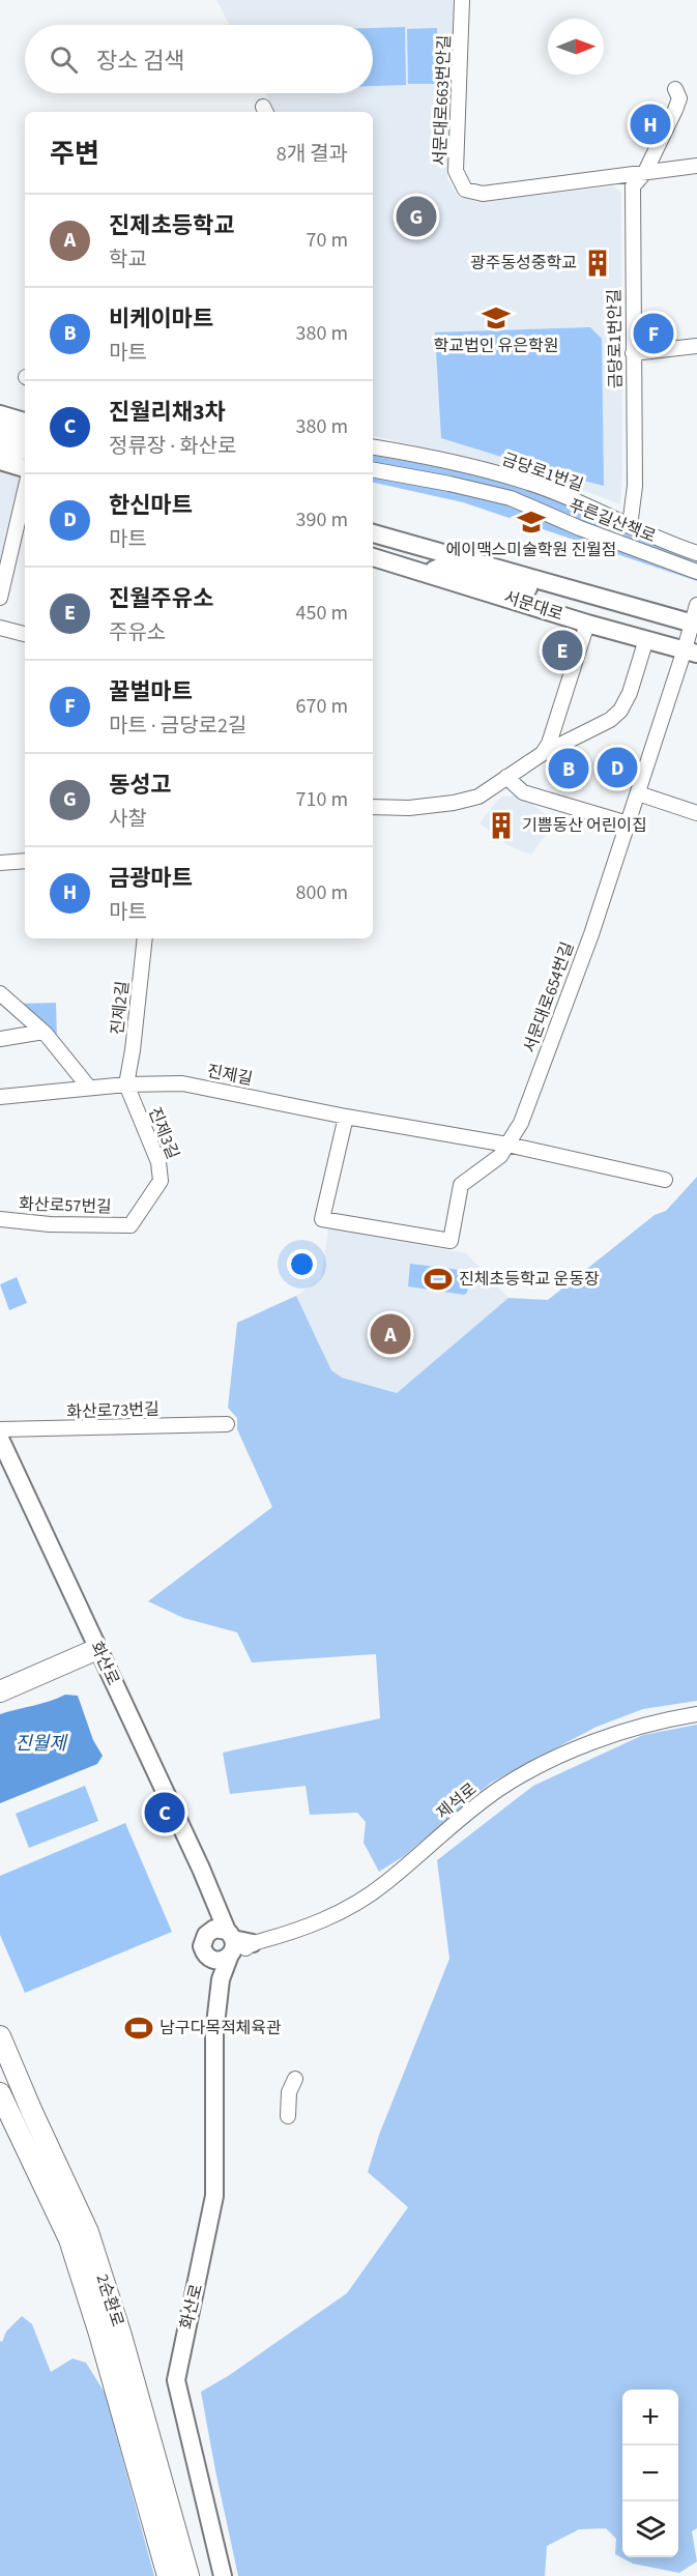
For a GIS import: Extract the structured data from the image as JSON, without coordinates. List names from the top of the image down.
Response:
{
  "streets": {
    "highway": ["2순환로"],
    "main road": ["서문대로", "화산로"],
    "street": [
      "서문대로663번안길",
      "금당로1번안길",
      "금당로1번길",
      "푸른길산책로",
      "서문대로654번길",
      "진제2길",
      "진제길",
      "진제3길",
      "화산로57번길",
      "화산로73번길",
      "제석로"
    ]
  },
  "crossings": [
    ["서문대로663번안길", "금당로1번안길"],
    ["금당로1번안길", "금당로1번길"],
    ["서문대로", "서문대로654번길"],
    ["서문대로654번길", "진제길"],
    ["진제2길", "진제길"],
    ["진제2길", "진제3길"],
    ["진제길", "진제3길"],
    ["진제3길", "화산로57번길"]
  ],
  "water": ["진월제"],
  "places": {
    "building": ["광주동성중학교", "기쁨동산 어린이집"],
    "school or university": ["학교법인 유은학원", "에이맥스미술학원 진월점"],
    "sports": ["진체초등학교 운동장", "남구다목적체육관"]
  },
  "north": "right",
  "page": {
    "search": "장소 검색",
    "pins": [
      "H",
      "G",
      "F",
      "E",
      "D",
      "B",
      "A",
      "C"
    ],
    "heading": ["주변", "8개 결과"],
    "list": [
      {
        "mark": "A",
        "name": "진제초등학교",
        "note": "학교",
        "value": "70 m"
      },
      {
        "mark": "B",
        "name": "비케이마트",
        "note": "마트",
        "value": "380 m"
      },
      {
        "mark": "C",
        "name": "진월리채3차",
        "note": "정류장 · 화산로",
        "value": "380 m"
      },
      {
        "mark": "D",
        "name": "한신마트",
        "note": "마트",
        "value": "390 m"
      },
      {
        "mark": "E",
        "name": "진월주유소",
        "note": "주유소",
        "value": "450 m"
      },
      {
        "mark": "F",
        "name": "꿀벌마트",
        "note": "마트 · 금당로2길",
        "value": "670 m"
      },
      {
        "mark": "G",
        "name": "동성고",
        "note": "사찰",
        "value": "710 m"
      },
      {
        "mark": "H",
        "name": "금광마트",
        "note": "마트",
        "value": "800 m"
      }
    ],
    "map_buttons": ["+", "−"]
  }
}
